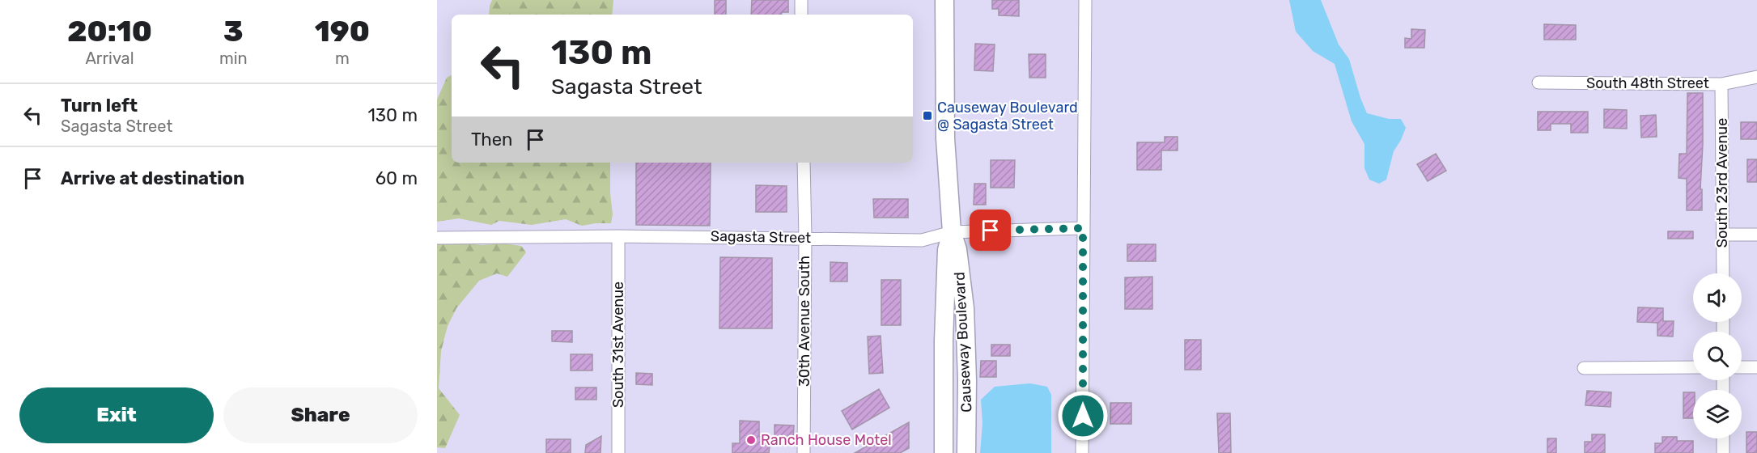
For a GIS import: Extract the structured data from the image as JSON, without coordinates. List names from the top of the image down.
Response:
{
  "streets": {
    "main road": ["Causeway Boulevard"],
    "street": [
      "South 48th Street",
      "South 23rd Avenue",
      "Sagasta Street",
      "30th Avenue South",
      "South 31st Avenue"
    ]
  },
  "crossings": [
    ["South 48th Street", "South 23rd Avenue"],
    ["Sagasta Street", "30th Avenue South"],
    ["Sagasta Street", "Causeway Boulevard"],
    ["Sagasta Street", "South 31st Avenue"]
  ],
  "places": {
    "transit": ["Causeway Boulevard @ Sagasta Street"],
    "other": ["Ranch House Motel"]
  },
  "page": {
    "eta": [
      "20:10",
      "Arrival",
      "3",
      "min",
      "190",
      "m"
    ],
    "turn": ["130 m", "Sagasta Street"],
    "list": [
      {
        "name": "Turn left",
        "note": "Sagasta Street",
        "value": "130 m"
      },
      {
        "name": "Arrive at destination",
        "value": "60 m"
      }
    ],
    "then": "Then",
    "buttons": ["Exit", "Share"]
  }
}
